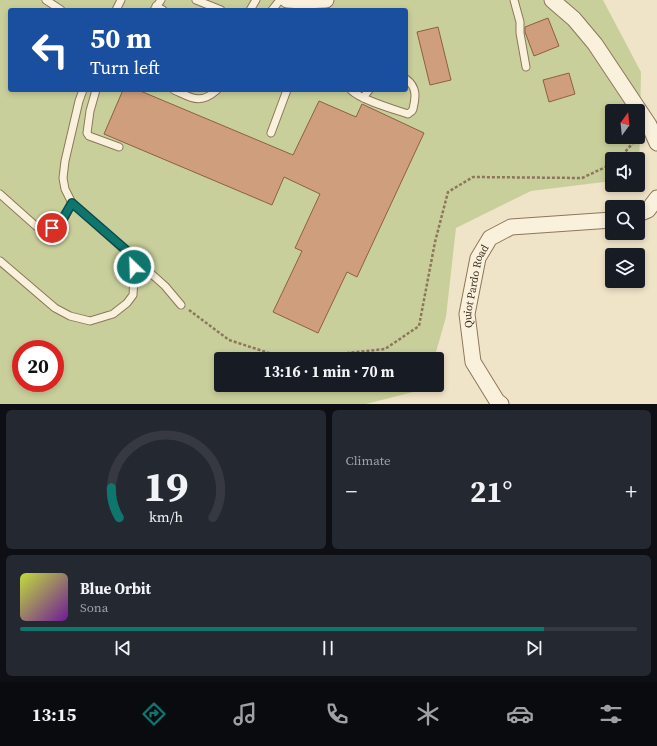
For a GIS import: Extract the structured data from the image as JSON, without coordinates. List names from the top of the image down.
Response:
{
  "streets": {
    "street": ["Quiot Pardo Road"]
  },
  "north": "top",
  "page": {
    "turn": ["50 m", "Turn left"],
    "limit": "20",
    "trip": "13:16 · 1 min · 70 m",
    "tile": "Climate",
    "heat": ["−", "21°", "+"],
    "song": ["Blue Orbit", "Sona"],
    "tabs": "13:15",
    "gauge": ["19", "km/h"]
  }
}
